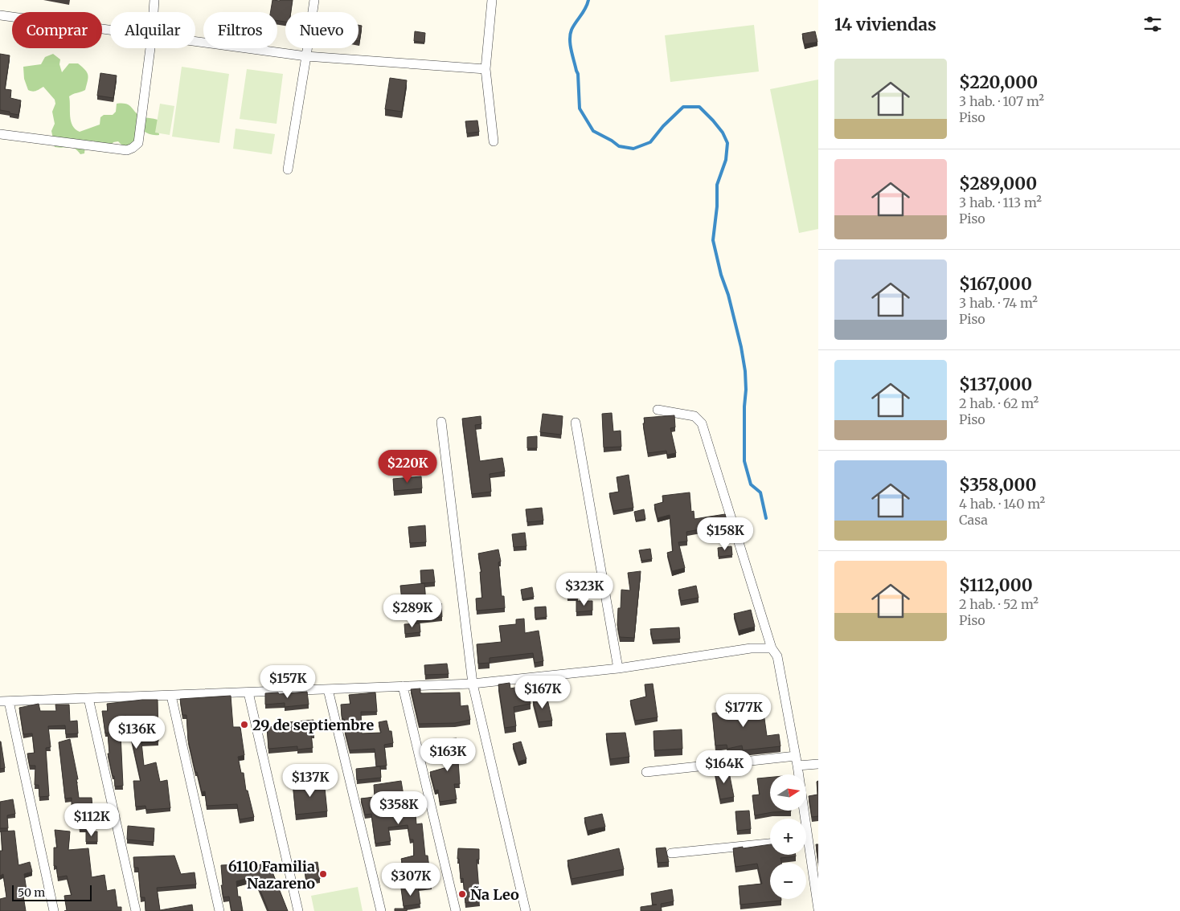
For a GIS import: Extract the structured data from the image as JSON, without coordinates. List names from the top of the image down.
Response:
{
  "places": ["29 de septiembre", "6110 Familia Nazareno", "Ña Leo"],
  "scale_bar": "50 m",
  "north": "right",
  "page": {
    "heading": "14 viviendas",
    "chip": [
      "Comprar",
      "Alquilar",
      "Filtros",
      "Nuevo"
    ],
    "list": [
      {
        "name": "$220,000",
        "note": "3 hab. · 107 m² · Piso"
      },
      {
        "name": "$289,000",
        "note": "3 hab. · 113 m² · Piso"
      },
      {
        "name": "$167,000",
        "note": "3 hab. · 74 m² · Piso"
      },
      {
        "name": "$137,000",
        "note": "2 hab. · 62 m² · Piso"
      },
      {
        "name": "$358,000",
        "note": "4 hab. · 140 m² · Casa"
      },
      {
        "name": "$112,000",
        "note": "2 hab. · 52 m² · Piso"
      }
    ],
    "price": [
      "$220K",
      "$158K",
      "$323K",
      "$289K",
      "$157K",
      "$167K",
      "$177K",
      "$136K",
      "$163K",
      "$164K",
      "$137K",
      "$358K",
      "$112K",
      "$307K"
    ],
    "map_buttons": ["+", "−"],
    "scale": "50 m"
  }
}
